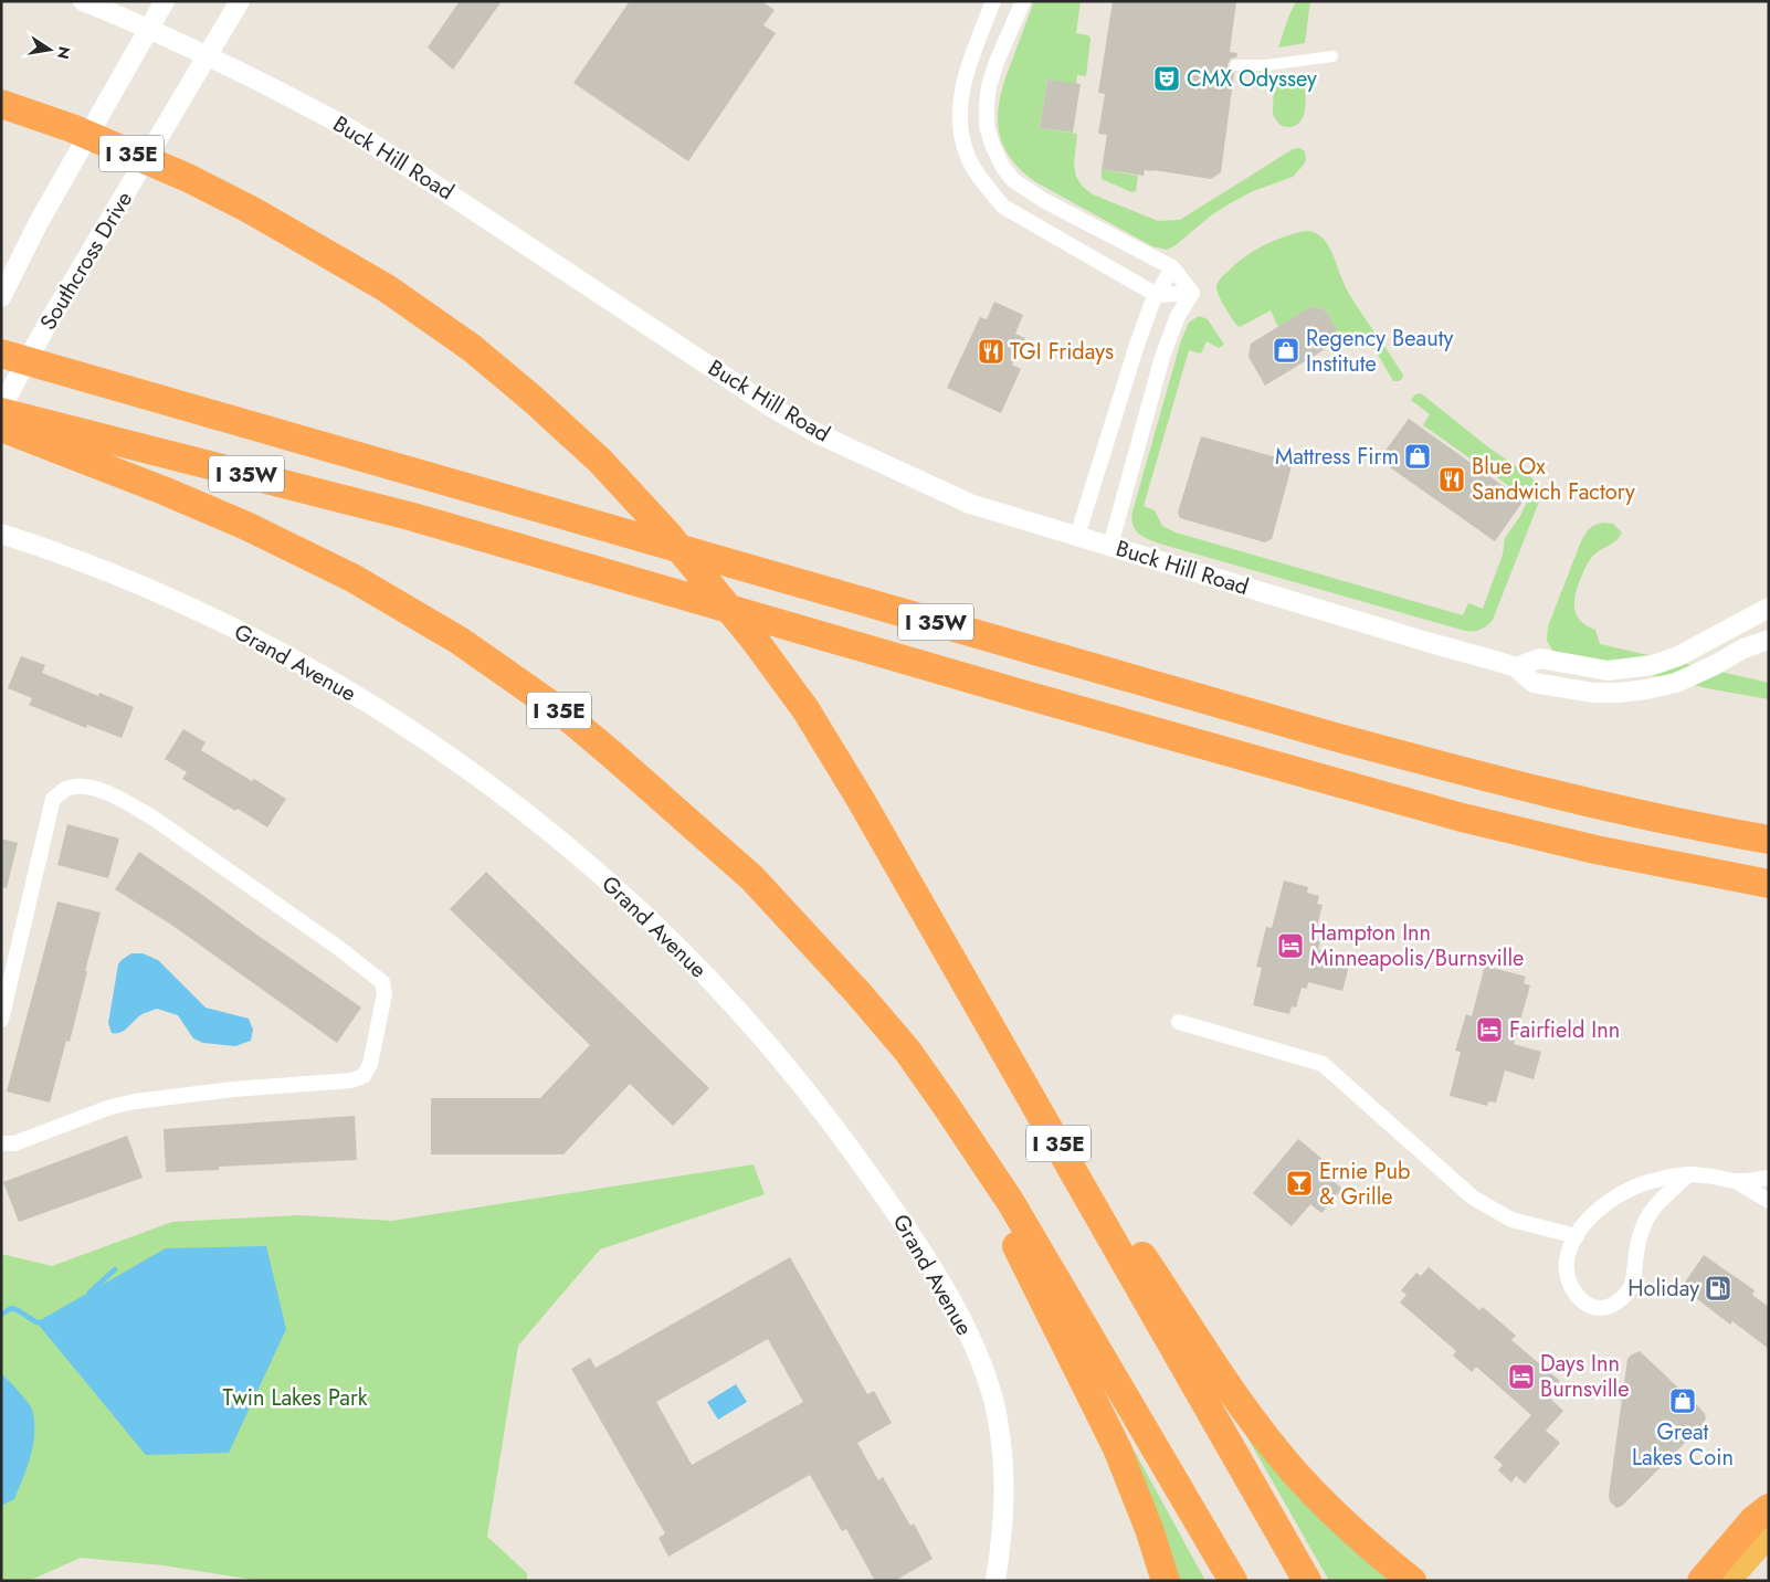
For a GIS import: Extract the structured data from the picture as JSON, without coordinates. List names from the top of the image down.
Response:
{
  "streets": {
    "highway": ["I 35E", "I 35W"],
    "street": ["Buck Hill Road", "Southcross Drive", "Grand Avenue"]
  },
  "crossings": [
    ["I 35E", "I 35W"],
    ["Buck Hill Road", "Southcross Drive"],
    ["Southcross Drive", "I 35W"]
  ],
  "parks": ["Twin Lakes Park"],
  "places": {
    "theatre": ["CMX Odyssey"],
    "shop": ["Regency Beauty Institute", "Mattress Firm", "Great Lakes Coin"],
    "restaurant": ["TGI Fridays", "Blue Ox Sandwich Factory"],
    "hotel": ["Hampton Inn Minneapolis/Burnsville", "Fairfield Inn", "Days Inn Burnsville"],
    "bar": ["Ernie Pub & Grille"],
    "fuel station": ["Holiday"]
  },
  "north": "right"
}
